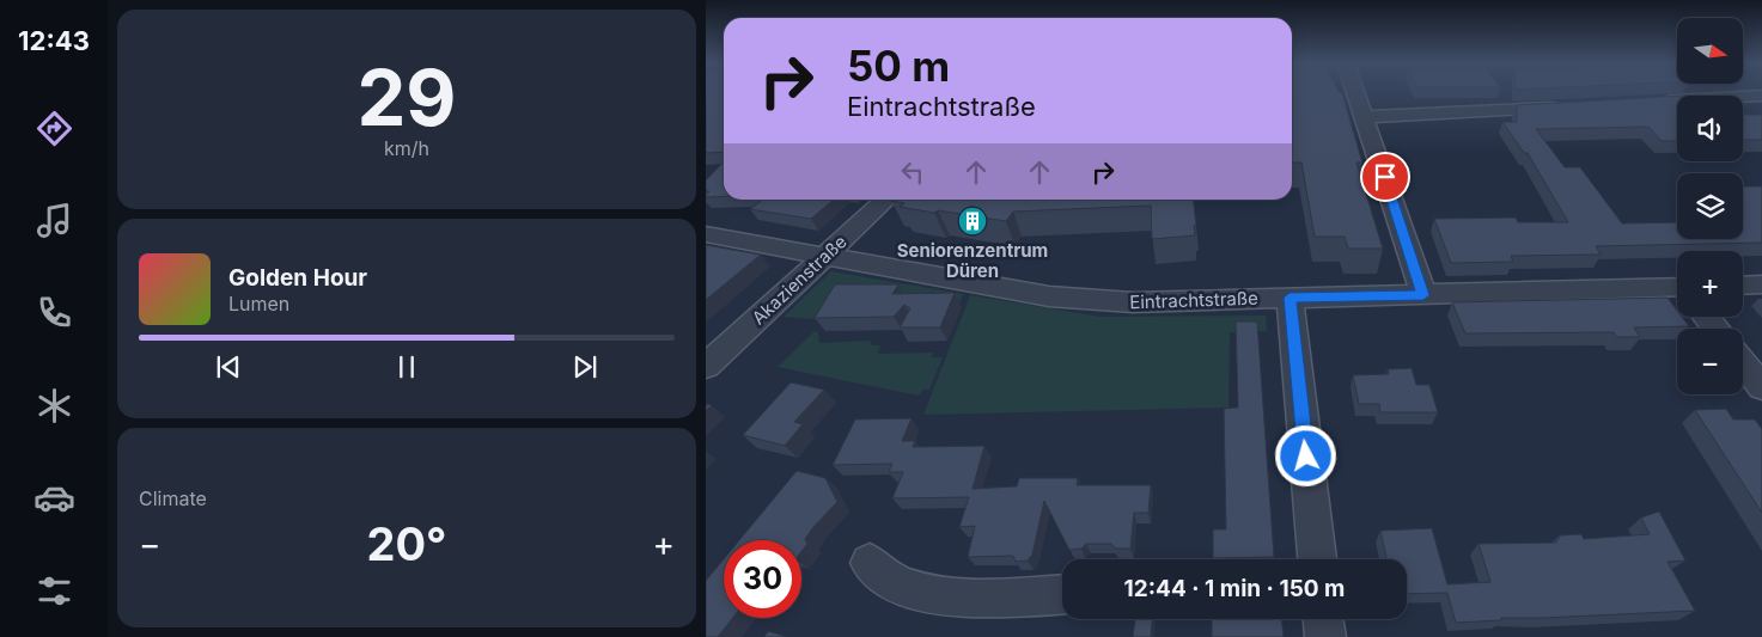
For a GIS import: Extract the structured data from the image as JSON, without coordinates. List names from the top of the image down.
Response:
{
  "streets": {
    "street": ["Akazienstraße", "Eintrachtstraße"]
  },
  "crossings": [
    ["Akazienstraße", "Eintrachtstraße"]
  ],
  "places": {
    "building": ["Seniorenzentrum Düren"]
  },
  "north": "right",
  "page": {
    "tabs": "12:43",
    "tile": [
      ["29", "km/h"],
      "Climate"
    ],
    "map_buttons": ["+", "−"],
    "turn": ["50 m", "Eintrachtstraße"],
    "song": ["Golden Hour", "Lumen"],
    "heat": ["−", "20°", "+"],
    "limit": "30",
    "trip": "12:44 · 1 min · 150 m"
  }
}
